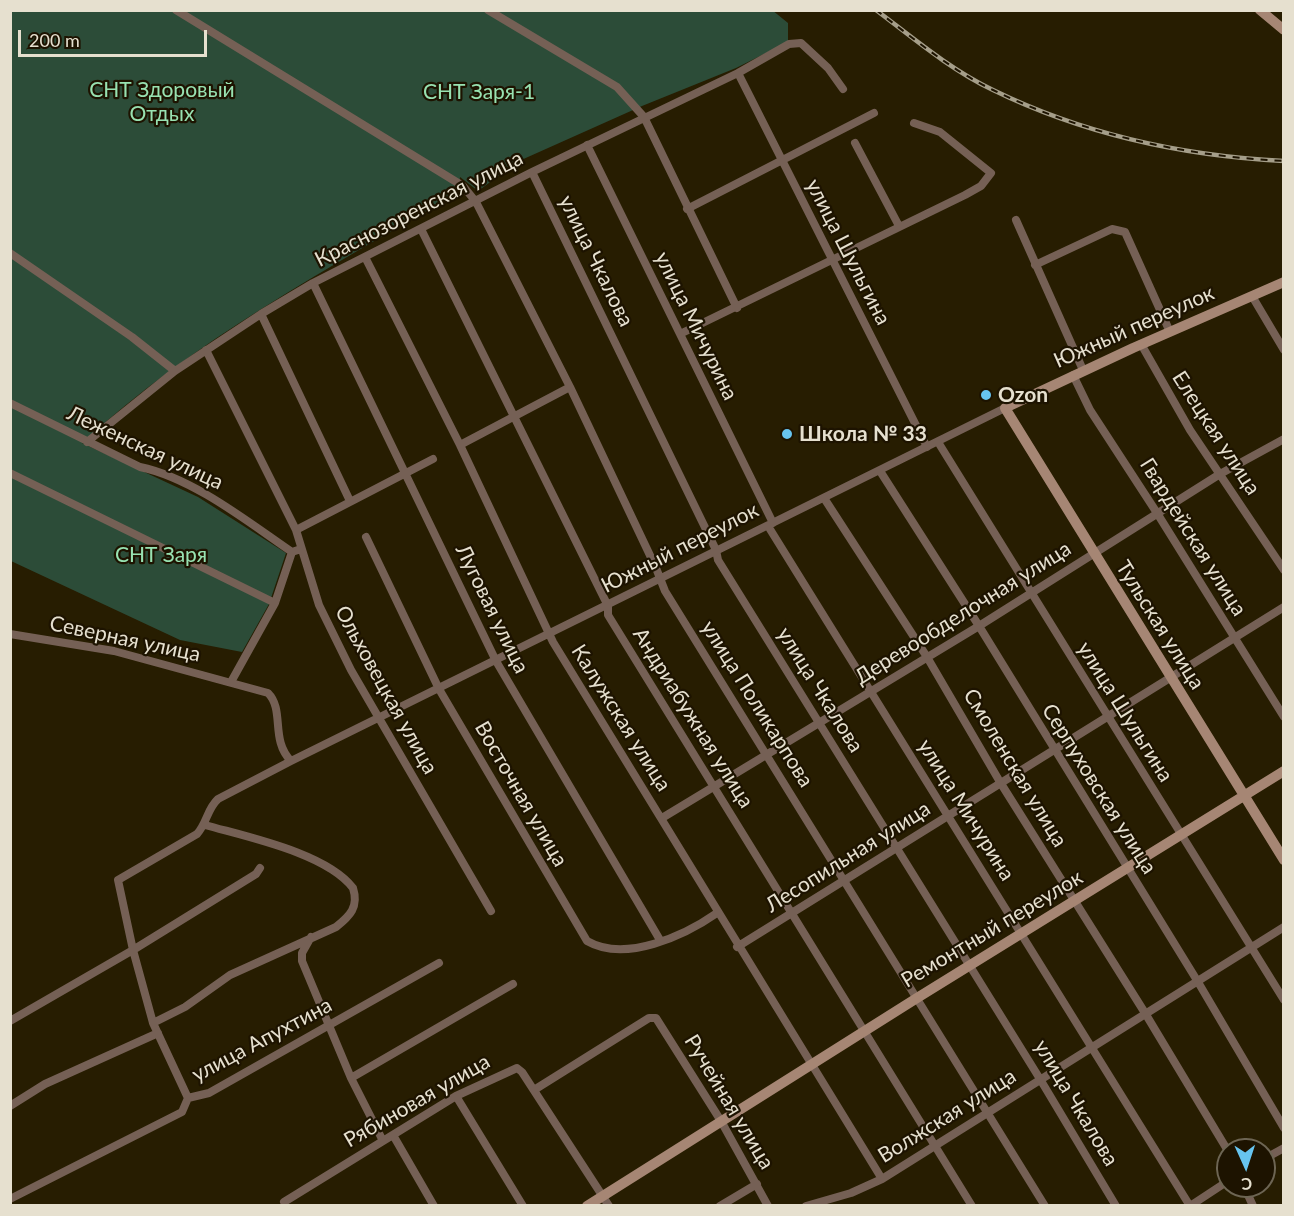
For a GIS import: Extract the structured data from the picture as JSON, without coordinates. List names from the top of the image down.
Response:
{
  "streets": {
    "main road": ["Южный переулок", "Тульская улица", "Ремонтный переулок"],
    "street": [
      "Краснозоренская улица",
      "улица Шульгина",
      "улица Чкалова",
      "улица Мичурина",
      "Елецкая улица",
      "Леженская улица",
      "Гвардейская улица",
      "Луговая улица",
      "Деревообделочная улица",
      "Северная улица",
      "Ольховецкая улица",
      "улица Поликарпова",
      "Калужская улица",
      "Андриабужная улица",
      "Смоленская улица",
      "Серпуховская улица",
      "Восточная улица",
      "Лесопильная улица",
      "улица Апухтина",
      "Рябиновая улица",
      "Ручейная улица",
      "Волжская улица"
    ]
  },
  "crossings": [
    ["Краснозоренская улица", "улица Шульгина"],
    ["Краснозоренская улица", "улица Чкалова"],
    ["Краснозоренская улица", "улица Мичурина"],
    ["Краснозоренская улица", "Леженская улица"],
    ["Краснозоренская улица", "Луговая улица"],
    ["Краснозоренская улица", "Ольховецкая улица"],
    ["Краснозоренская улица", "улица Поликарпова"],
    ["Краснозоренская улица", "Калужская улица"],
    ["Краснозоренская улица", "Андриабужная улица"],
    ["улица Шульгина", "Южный переулок"],
    ["улица Шульгина", "Деревообделочная улица"],
    ["улица Шульгина", "Лесопильная улица"],
    ["улица Шульгина", "Ремонтный переулок"],
    ["улица Шульгина", "Волжская улица"],
    ["улица Чкалова", "Южный переулок"],
    ["улица Чкалова", "Деревообделочная улица"],
    ["улица Чкалова", "Лесопильная улица"],
    ["улица Чкалова", "Ремонтный переулок"],
    ["улица Чкалова", "Волжская улица"],
    ["улица Мичурина", "Южный переулок"],
    ["улица Мичурина", "Деревообделочная улица"],
    ["улица Мичурина", "Лесопильная улица"],
    ["улица Мичурина", "Ремонтный переулок"],
    ["улица Мичурина", "Волжская улица"],
    ["Южный переулок", "Елецкая улица"],
    ["Южный переулок", "Гвардейская улица"],
    ["Южный переулок", "Луговая улица"],
    ["Южный переулок", "Тульская улица"],
    ["Южный переулок", "Северная улица"],
    ["Южный переулок", "Ольховецкая улица"],
    ["Южный переулок", "улица Поликарпова"],
    ["Южный переулок", "Калужская улица"],
    ["Южный переулок", "Андриабужная улица"],
    ["Южный переулок", "Смоленская улица"],
    ["Южный переулок", "Серпуховская улица"],
    ["Южный переулок", "Восточная улица"],
    ["Елецкая улица", "Деревообделочная улица"],
    ["Гвардейская улица", "Деревообделочная улица"],
    ["Гвардейская улица", "Лесопильная улица"],
    ["Луговая улица", "Восточная улица"],
    ["Деревообделочная улица", "Тульская улица"],
    ["Деревообделочная улица", "улица Поликарпова"],
    ["Деревообделочная улица", "Калужская улица"],
    ["Деревообделочная улица", "Андриабужная улица"],
    ["Деревообделочная улица", "Смоленская улица"],
    ["Деревообделочная улица", "Серпуховская улица"],
    ["Тульская улица", "Лесопильная улица"],
    ["Тульская улица", "Ремонтный переулок"],
    ["улица Поликарпова", "Лесопильная улица"],
    ["улица Поликарпова", "Ремонтный переулок"],
    ["улица Поликарпова", "Волжская улица"],
    ["Калужская улица", "Восточная улица"],
    ["Калужская улица", "Лесопильная улица"],
    ["Калужская улица", "Ремонтный переулок"],
    ["Калужская улица", "Волжская улица"],
    ["Андриабужная улица", "Лесопильная улица"],
    ["Андриабужная улица", "Ремонтный переулок"],
    ["Андриабужная улица", "Волжская улица"],
    ["Смоленская улица", "Лесопильная улица"],
    ["Смоленская улица", "Ремонтный переулок"],
    ["Смоленская улица", "Волжская улица"],
    ["Серпуховская улица", "Лесопильная улица"],
    ["Серпуховская улица", "Ремонтный переулок"],
    ["Серпуховская улица", "Волжская улица"],
    ["Ремонтный переулок", "Рябиновая улица"],
    ["Ремонтный переулок", "Ручейная улица"],
    ["Рябиновая улица", "Ручейная улица"]
  ],
  "parks": ["СНТ Здоровый Отдых", "СНТ Заря-1", "СНТ Заря"],
  "places": ["Ozon", "Школа № 33"],
  "scale_bar": "200 m",
  "north": "bottom"
}
